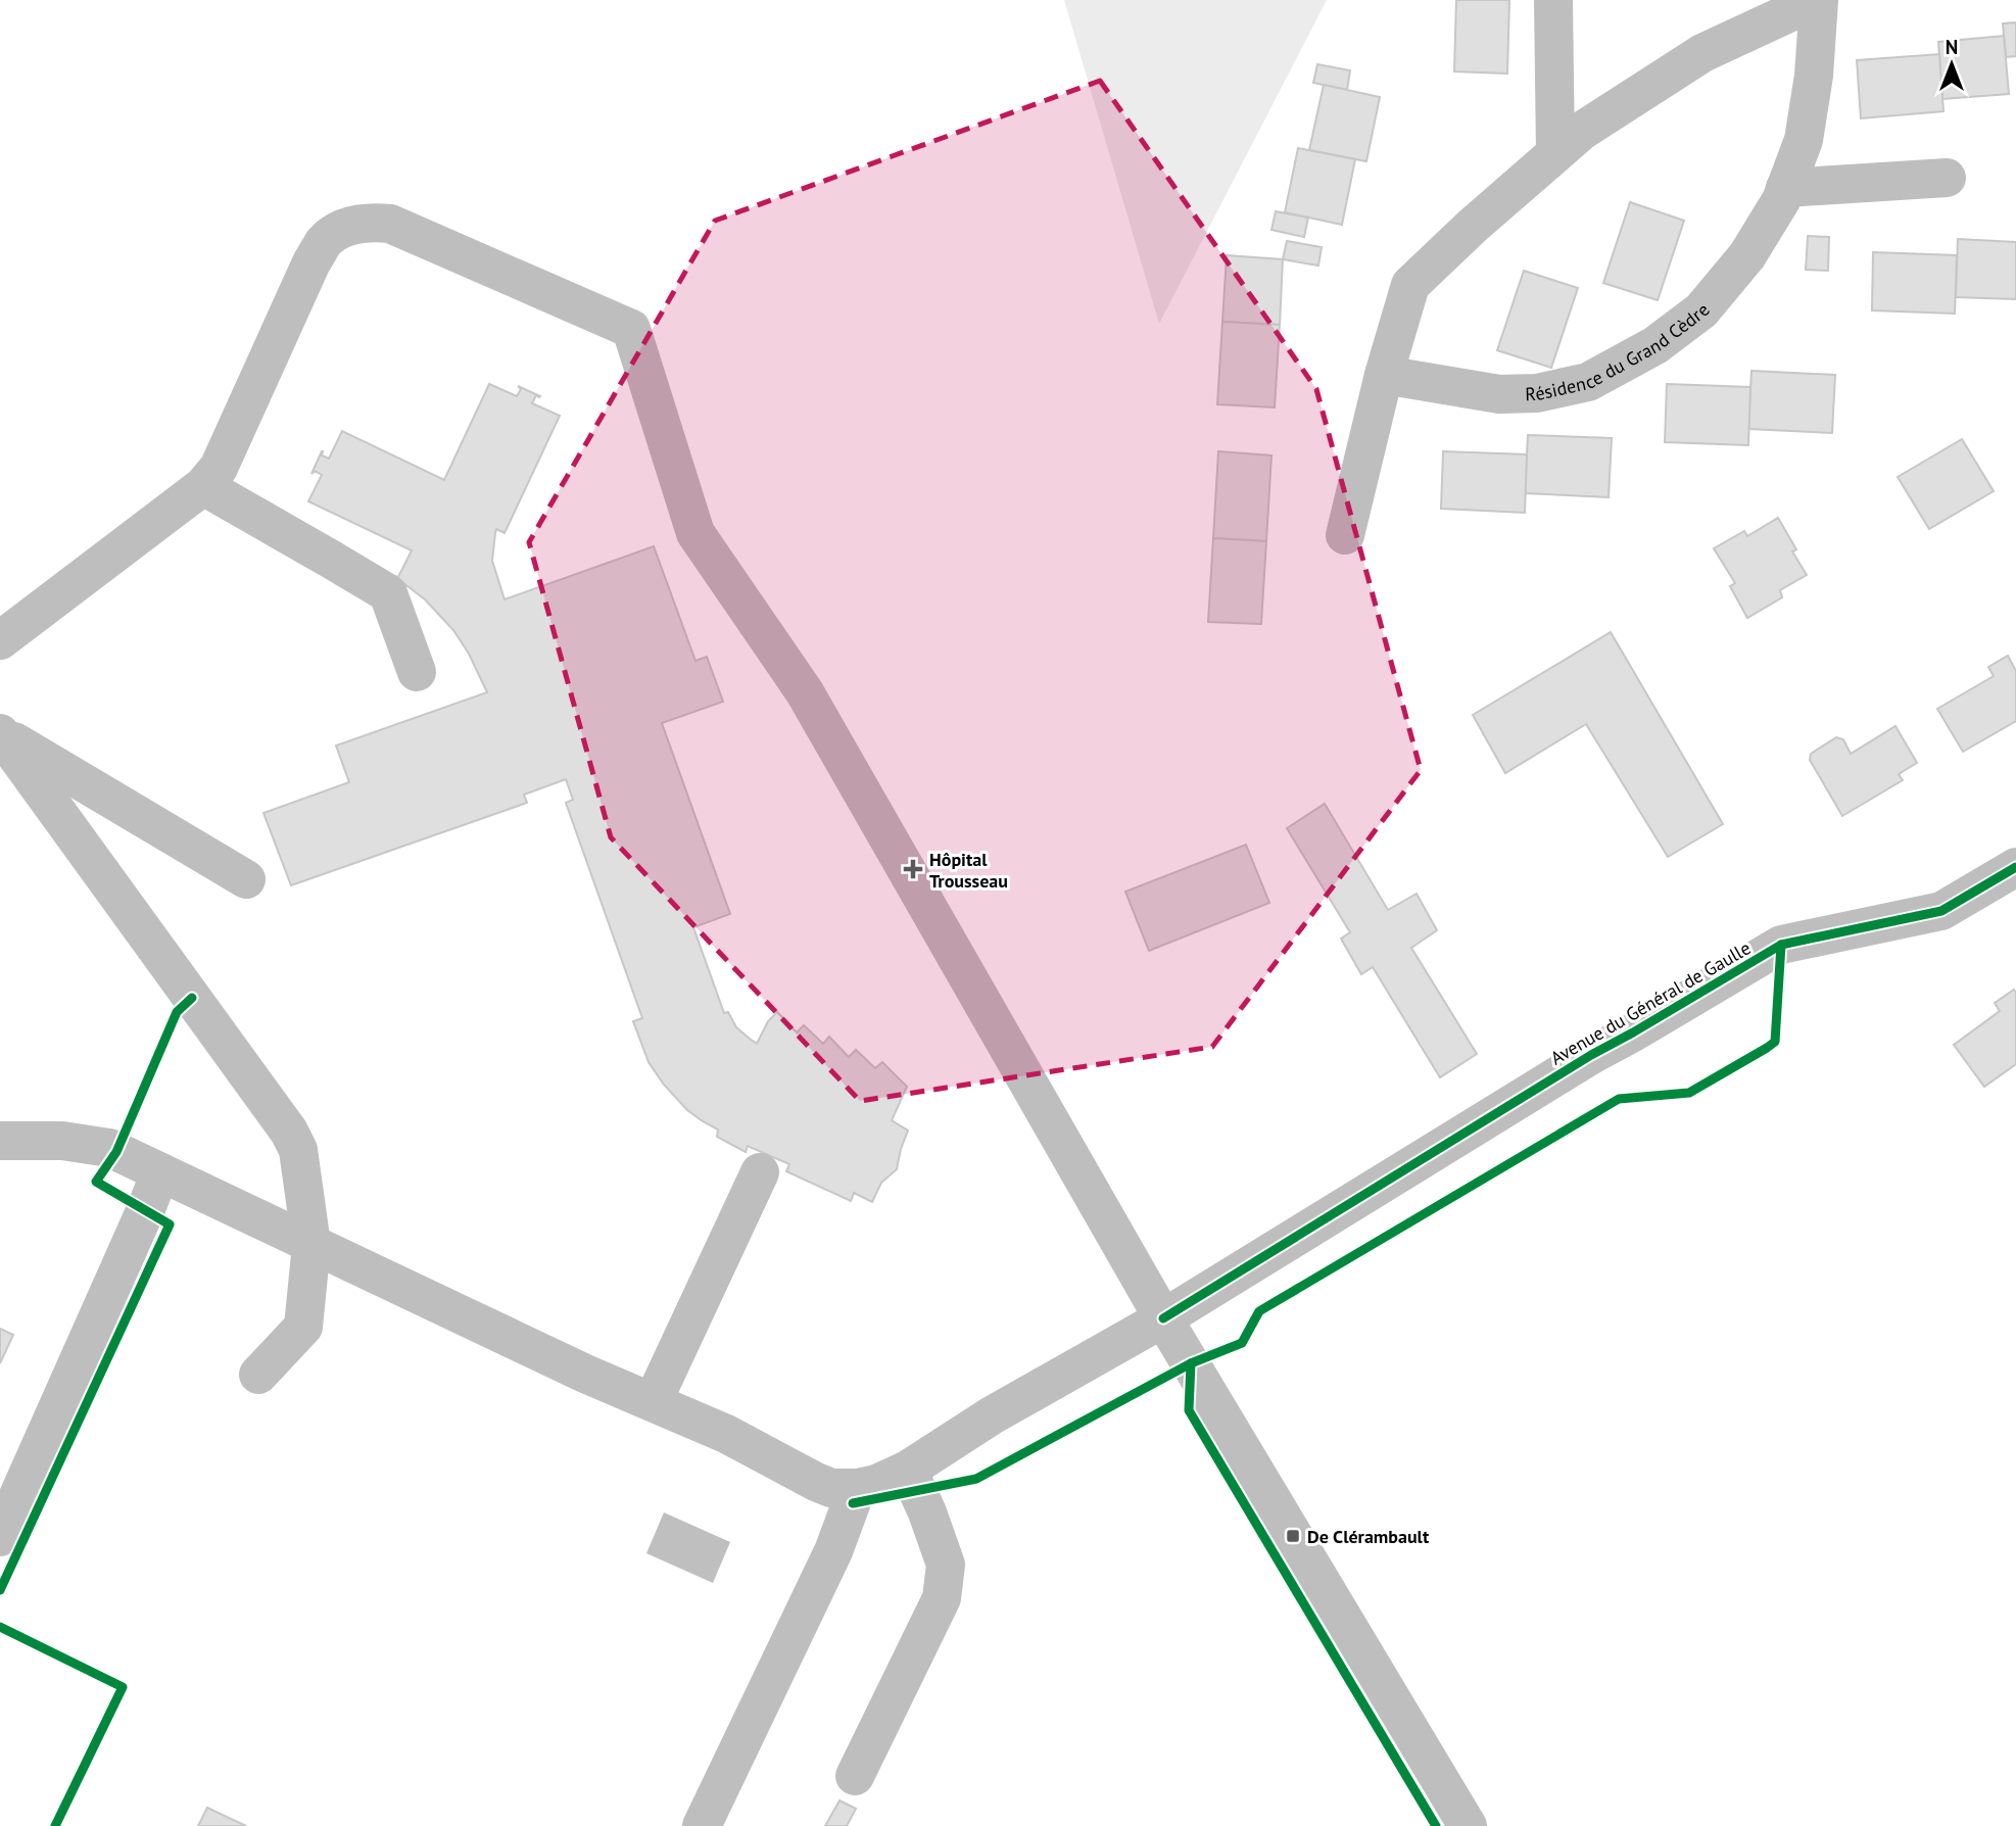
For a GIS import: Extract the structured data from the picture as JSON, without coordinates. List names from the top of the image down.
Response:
{
  "streets": {
    "street": ["Résidence du Grand Cèdre", "Avenue du Général de Gaulle"]
  },
  "places": {
    "health": ["Hôpital Trousseau"],
    "transit": ["De Clérambault"]
  },
  "north": "top"
}
